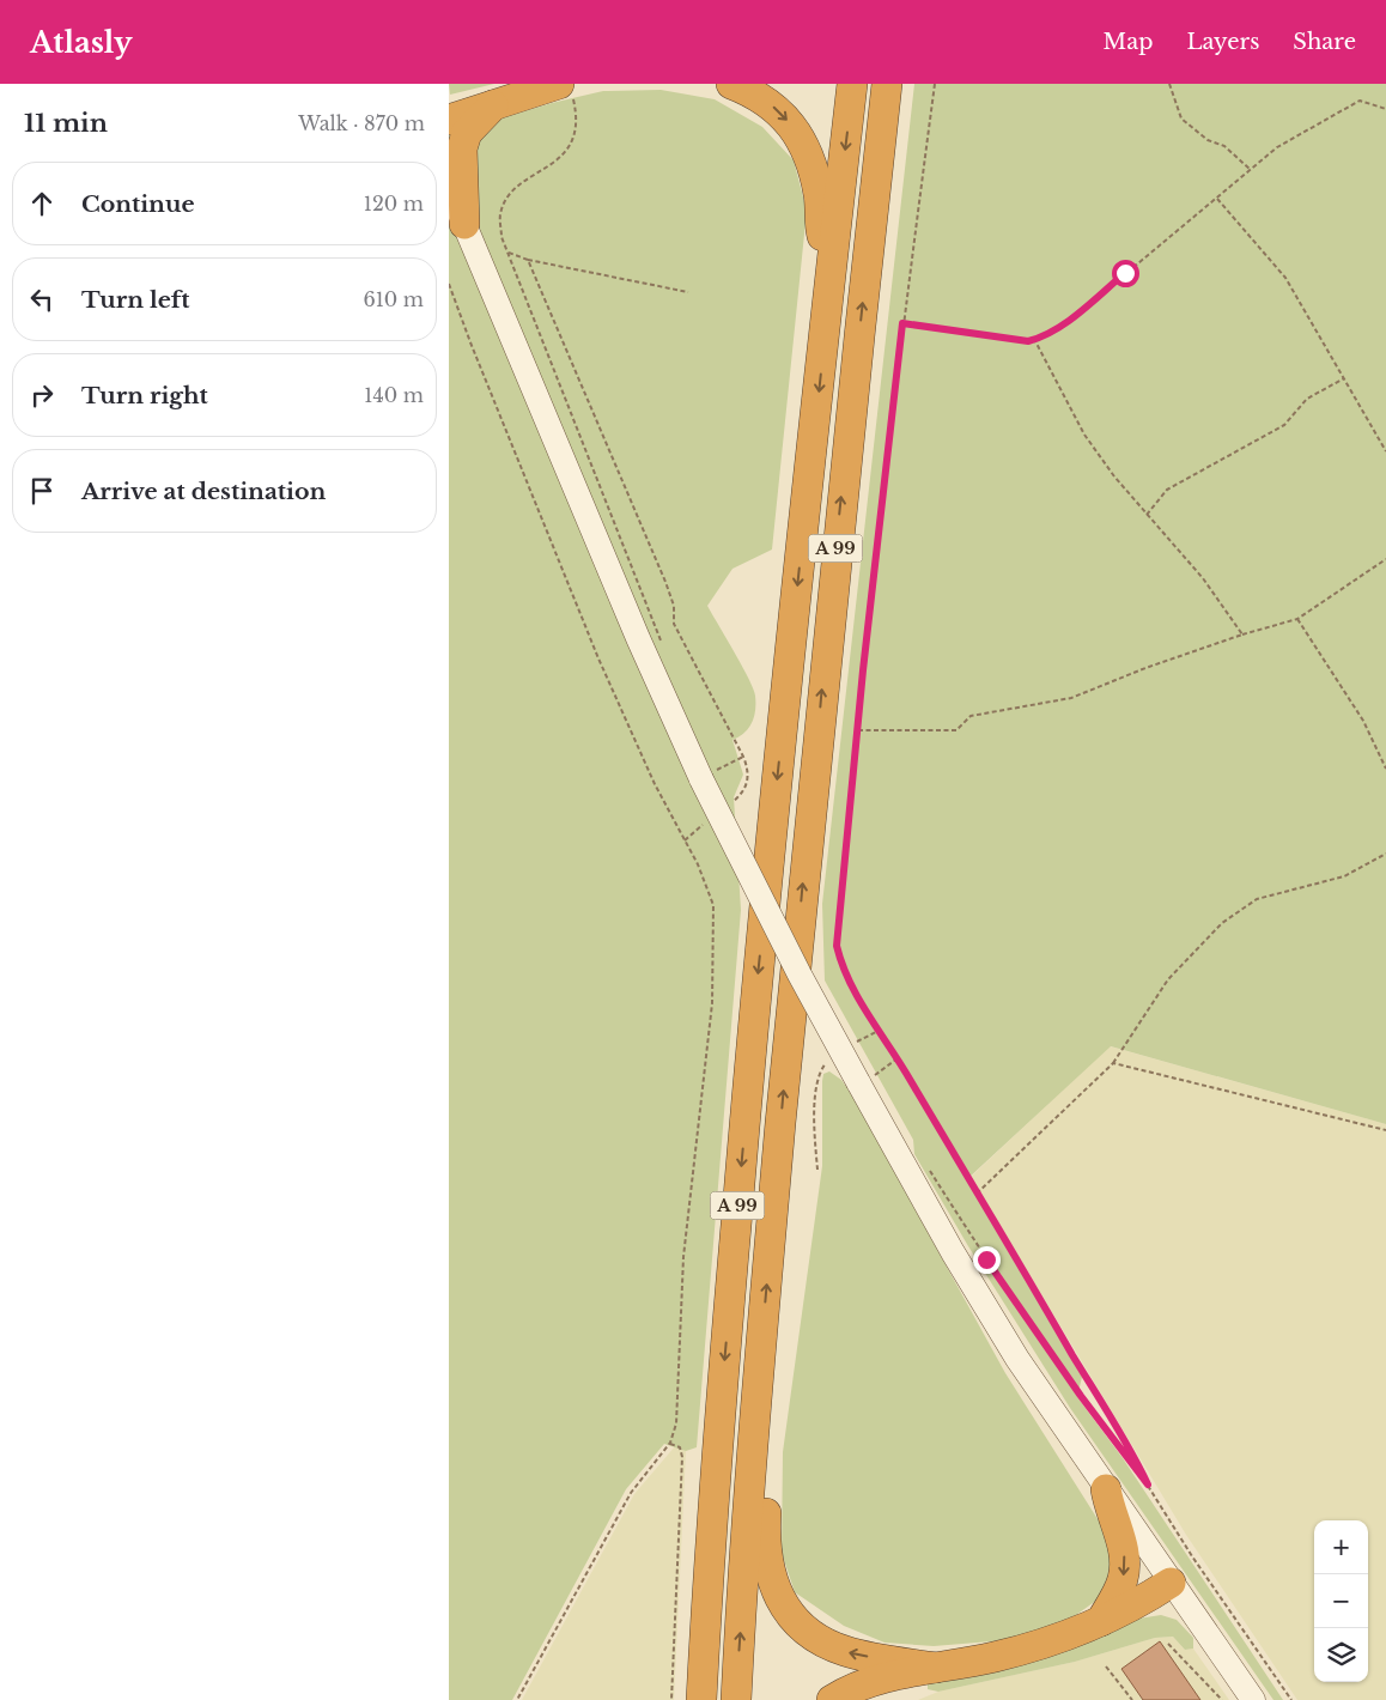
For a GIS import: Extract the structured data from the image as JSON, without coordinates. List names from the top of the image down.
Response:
{
  "streets": {
    "highway": ["A 99"]
  },
  "page": {
    "header": "Atlasly",
    "nav": ["Map", "Layers", "Share"],
    "heading": ["11 min", "Walk · 870 m"],
    "list": [
      ["Continue", "120 m"],
      ["Turn left", "610 m"],
      ["Turn right", "140 m"],
      "Arrive at destination"
    ],
    "map_buttons": ["+", "−"]
  }
}
